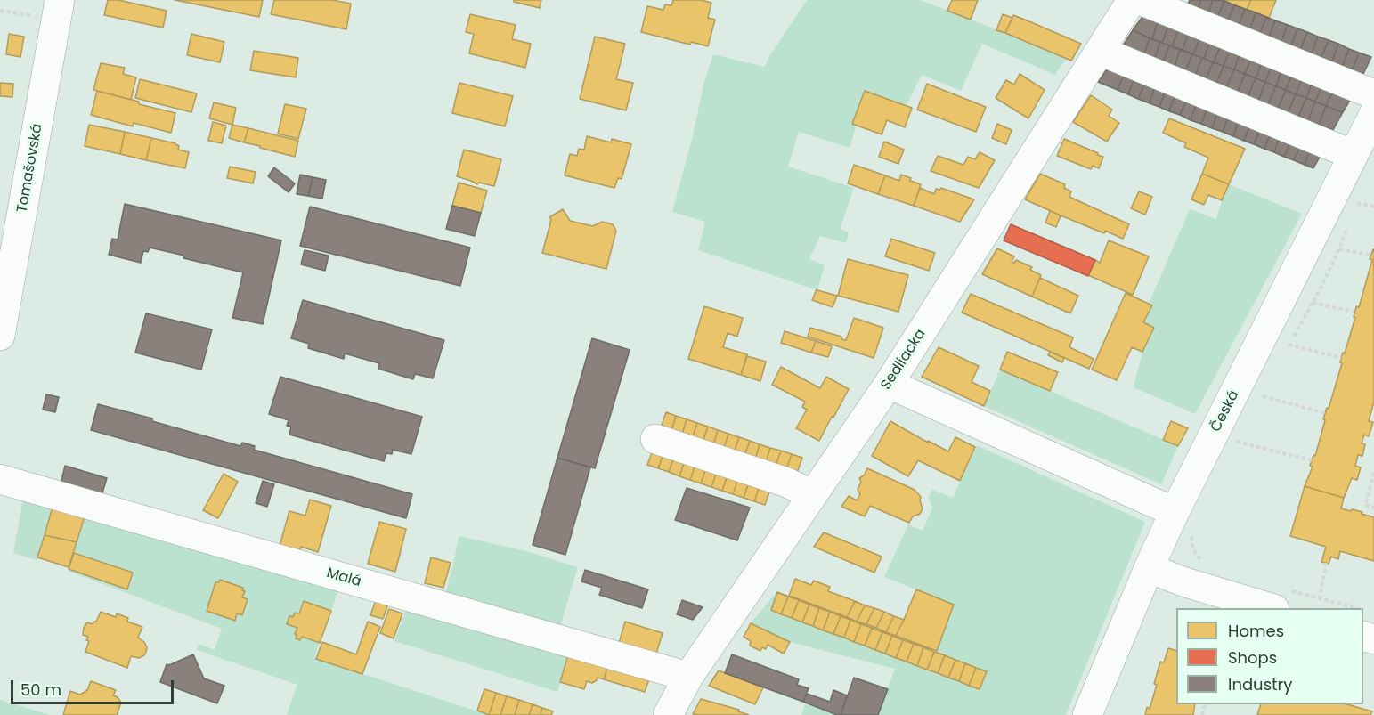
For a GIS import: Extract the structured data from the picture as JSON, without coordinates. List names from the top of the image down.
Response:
{
  "streets": {
    "street": [
      "Tomašovská",
      "Sedliacka",
      "Česká",
      "Malá"
    ]
  },
  "crossings": [
    ["Sedliacka", "Malá"]
  ],
  "legend": ["Homes", "Shops", "Industry"],
  "scale_bar": "50 m"
}
